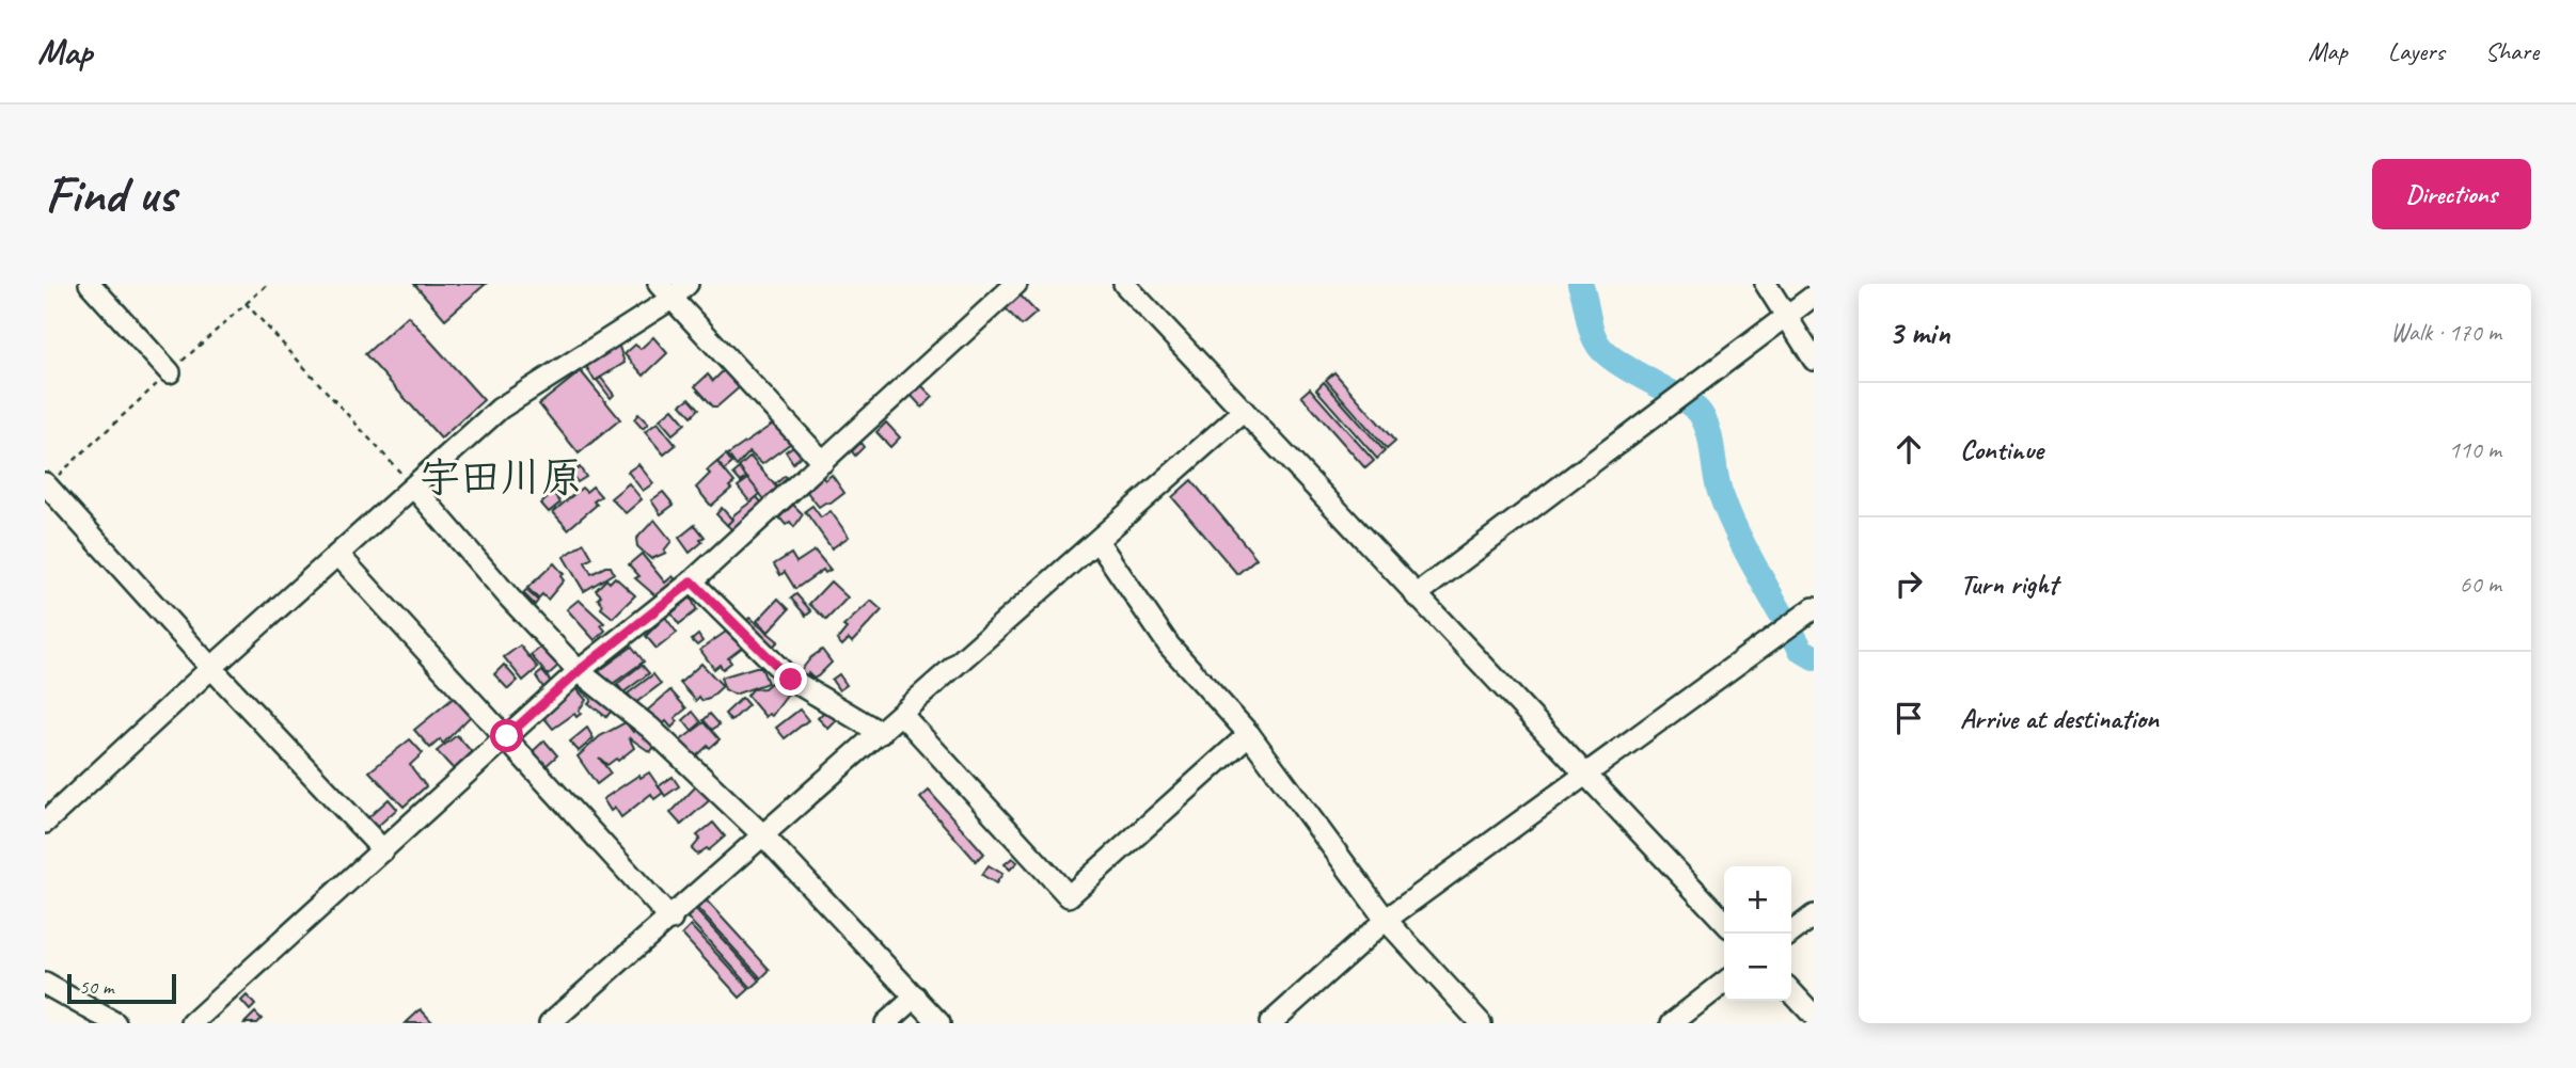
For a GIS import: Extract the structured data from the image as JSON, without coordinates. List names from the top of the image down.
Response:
{
  "districts": ["宇田川原"],
  "scale_bar": "50 m",
  "page": {
    "header": "Map",
    "nav": ["Map", "Layers", "Share"],
    "buttons": "Directions",
    "title": "Find us",
    "heading": ["3 min", "Walk · 170 m"],
    "list": [
      ["Continue", "110 m"],
      ["Turn right", "60 m"],
      "Arrive at destination"
    ],
    "map_buttons": ["+", "−"],
    "scale": "50 m"
  }
}
